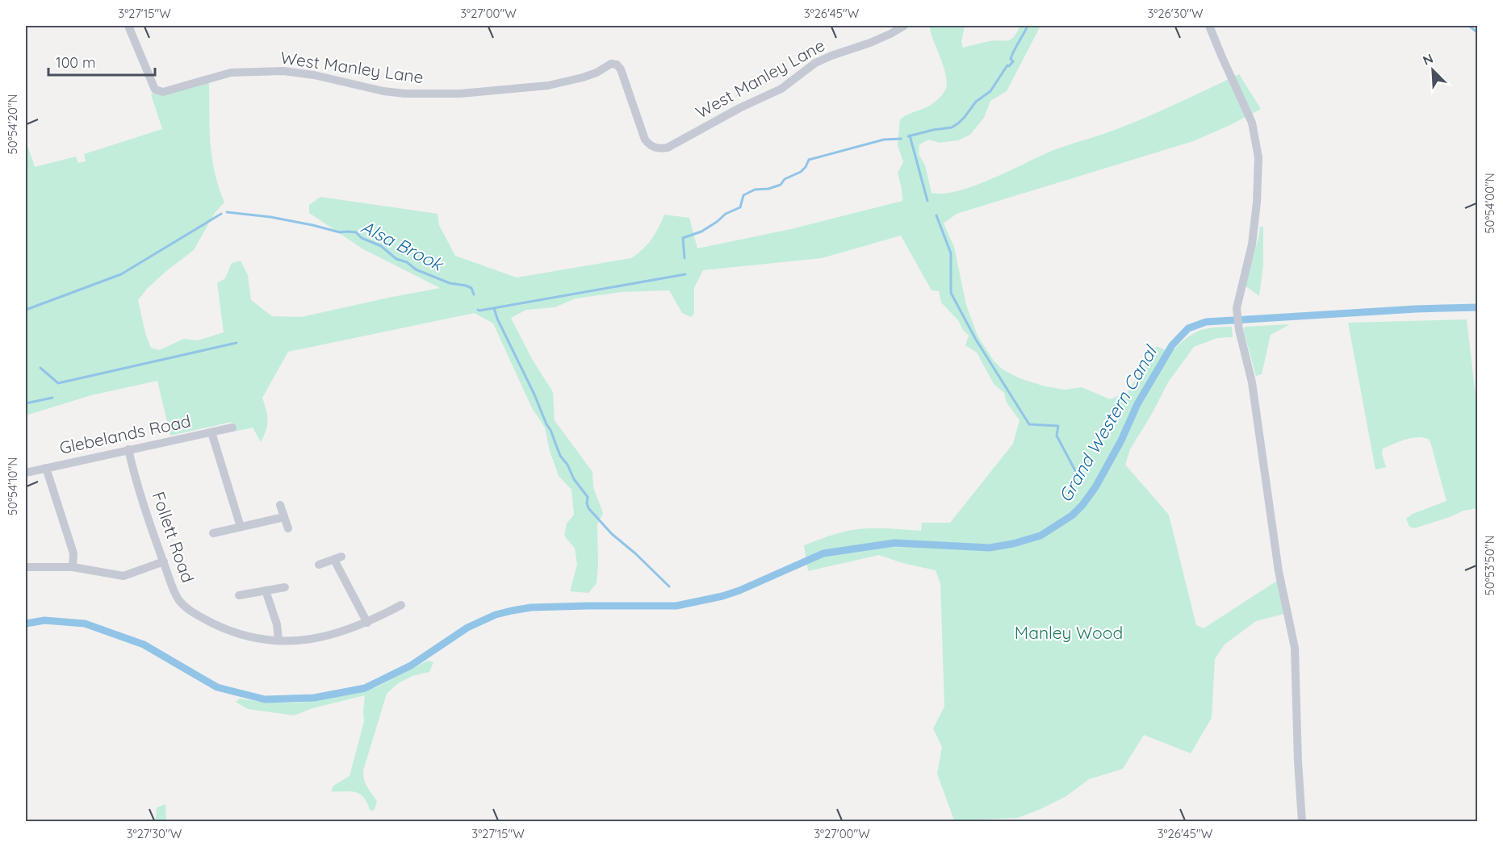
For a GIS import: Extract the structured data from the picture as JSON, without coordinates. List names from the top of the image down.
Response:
{
  "streets": {
    "street": ["West Manley Lane", "Glebelands Road", "Follett Road"]
  },
  "crossings": [
    ["Glebelands Road", "Follett Road"]
  ],
  "water": ["Alsa Brook", "Grand Western Canal"],
  "parks": ["Manley Wood"],
  "scale_bar": "100 m",
  "north": "top left",
  "coordinates": [
    "3°27'15\"W",
    "3°27'00\"W",
    "3°26'45\"W",
    "3°26'30\"W",
    "50°54'20\"N",
    "50°54'00\"N",
    "50°54'10\"N",
    "50°53'50\"N",
    "3°27'30\"W"
  ]
}
